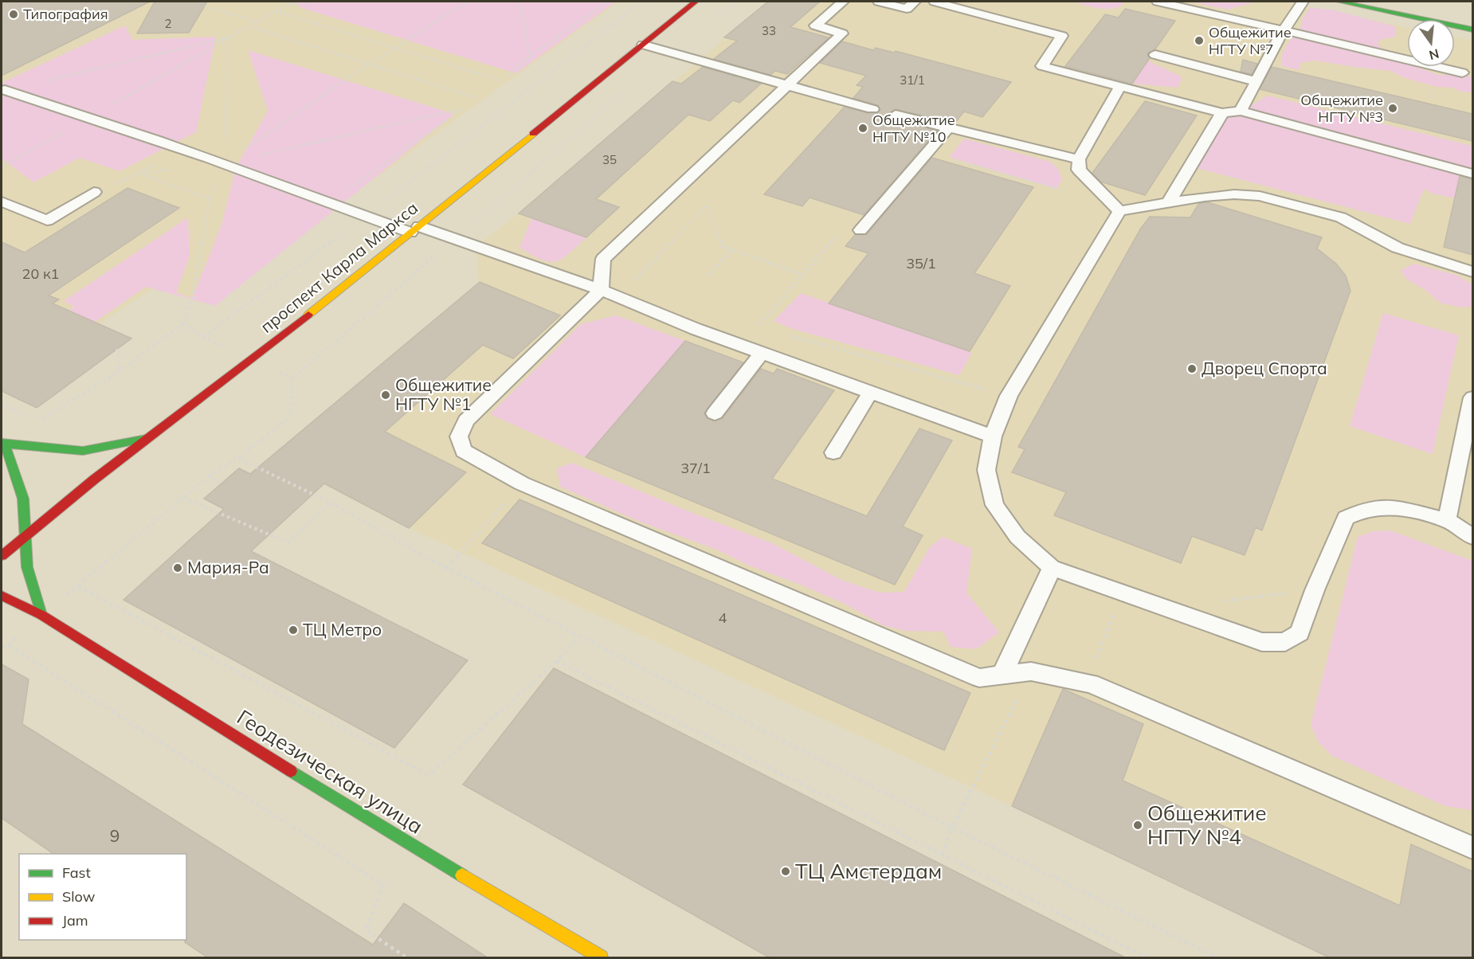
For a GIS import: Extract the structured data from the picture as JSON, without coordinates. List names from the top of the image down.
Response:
{
  "streets": {
    "main road": ["проспект Карла Маркса", "Геодезическая улица"]
  },
  "places": [
    "Типография",
    "Общежитие НГТУ №7",
    "Общежитие НГТУ №3",
    "Общежитие НГТУ №10",
    "Дворец Спорта",
    "Общежитие НГТУ №1",
    "Мария-Ра",
    "ТЦ Метро",
    "Общежитие НГТУ №4",
    "ТЦ Амстердам"
  ],
  "house_numbers": [
    "2",
    "33",
    "31/1",
    "35",
    "35/1",
    "20 к1",
    "37/1",
    "4",
    "9"
  ],
  "legend": ["Fast", "Slow", "Jam"],
  "north": "bottom"
}
